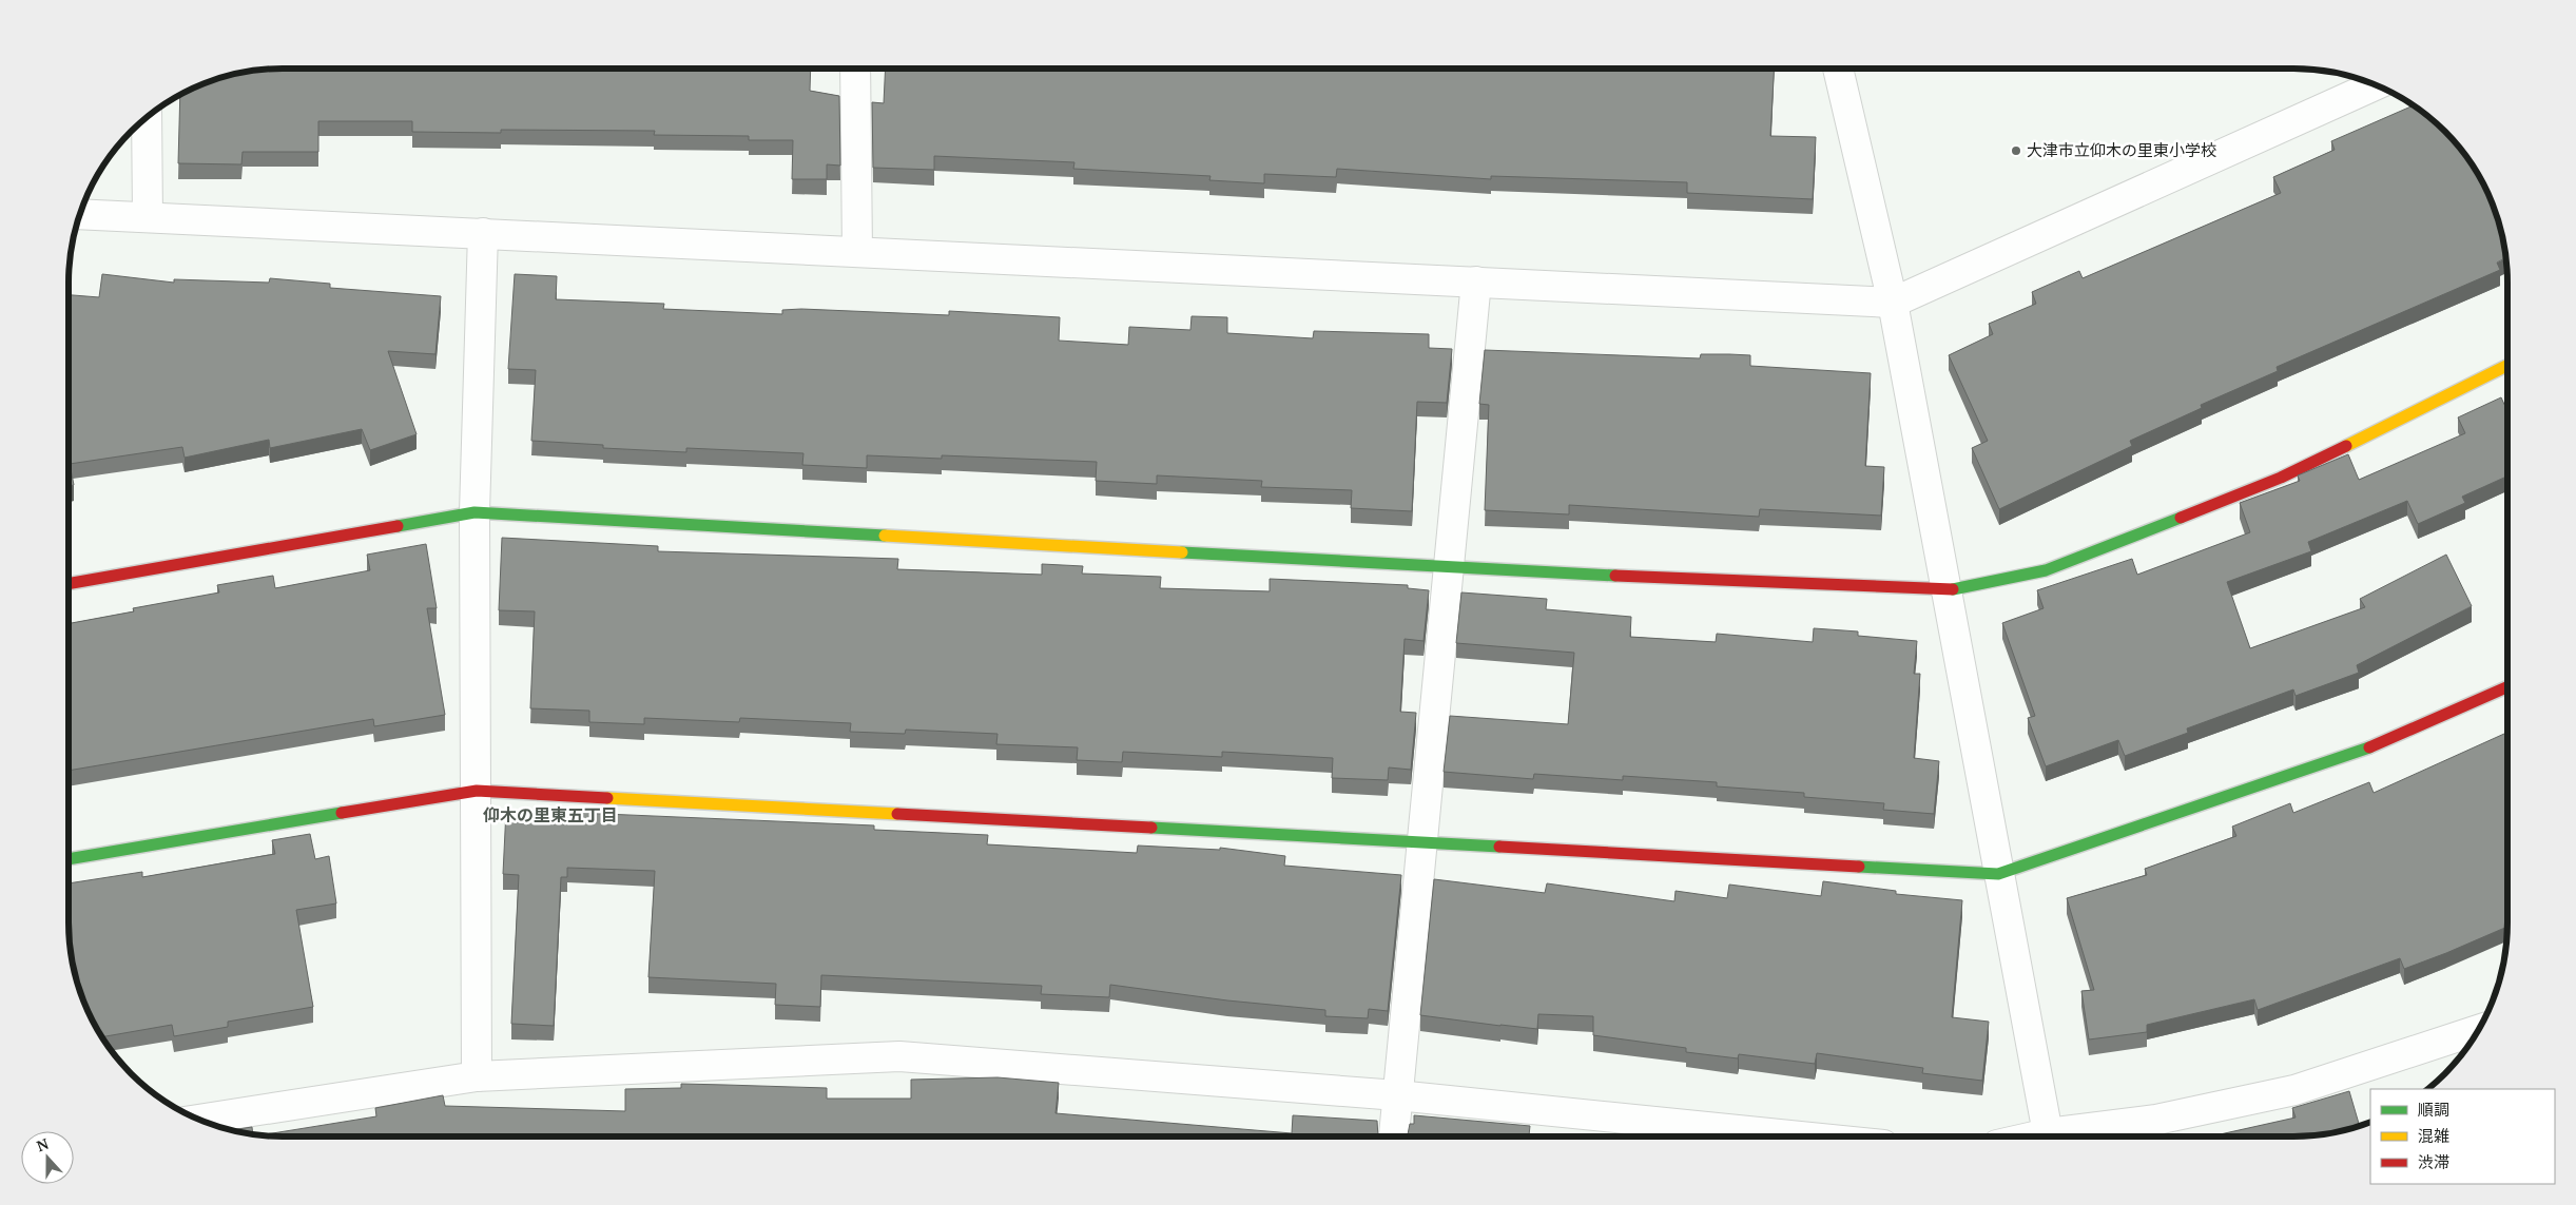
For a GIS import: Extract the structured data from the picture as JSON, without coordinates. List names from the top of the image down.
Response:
{
  "districts": ["仰木の里東五丁目"],
  "places": ["大津市立仰木の里東小学校"],
  "legend": ["順調", "混雑", "渋滞"],
  "north": "top"
}
